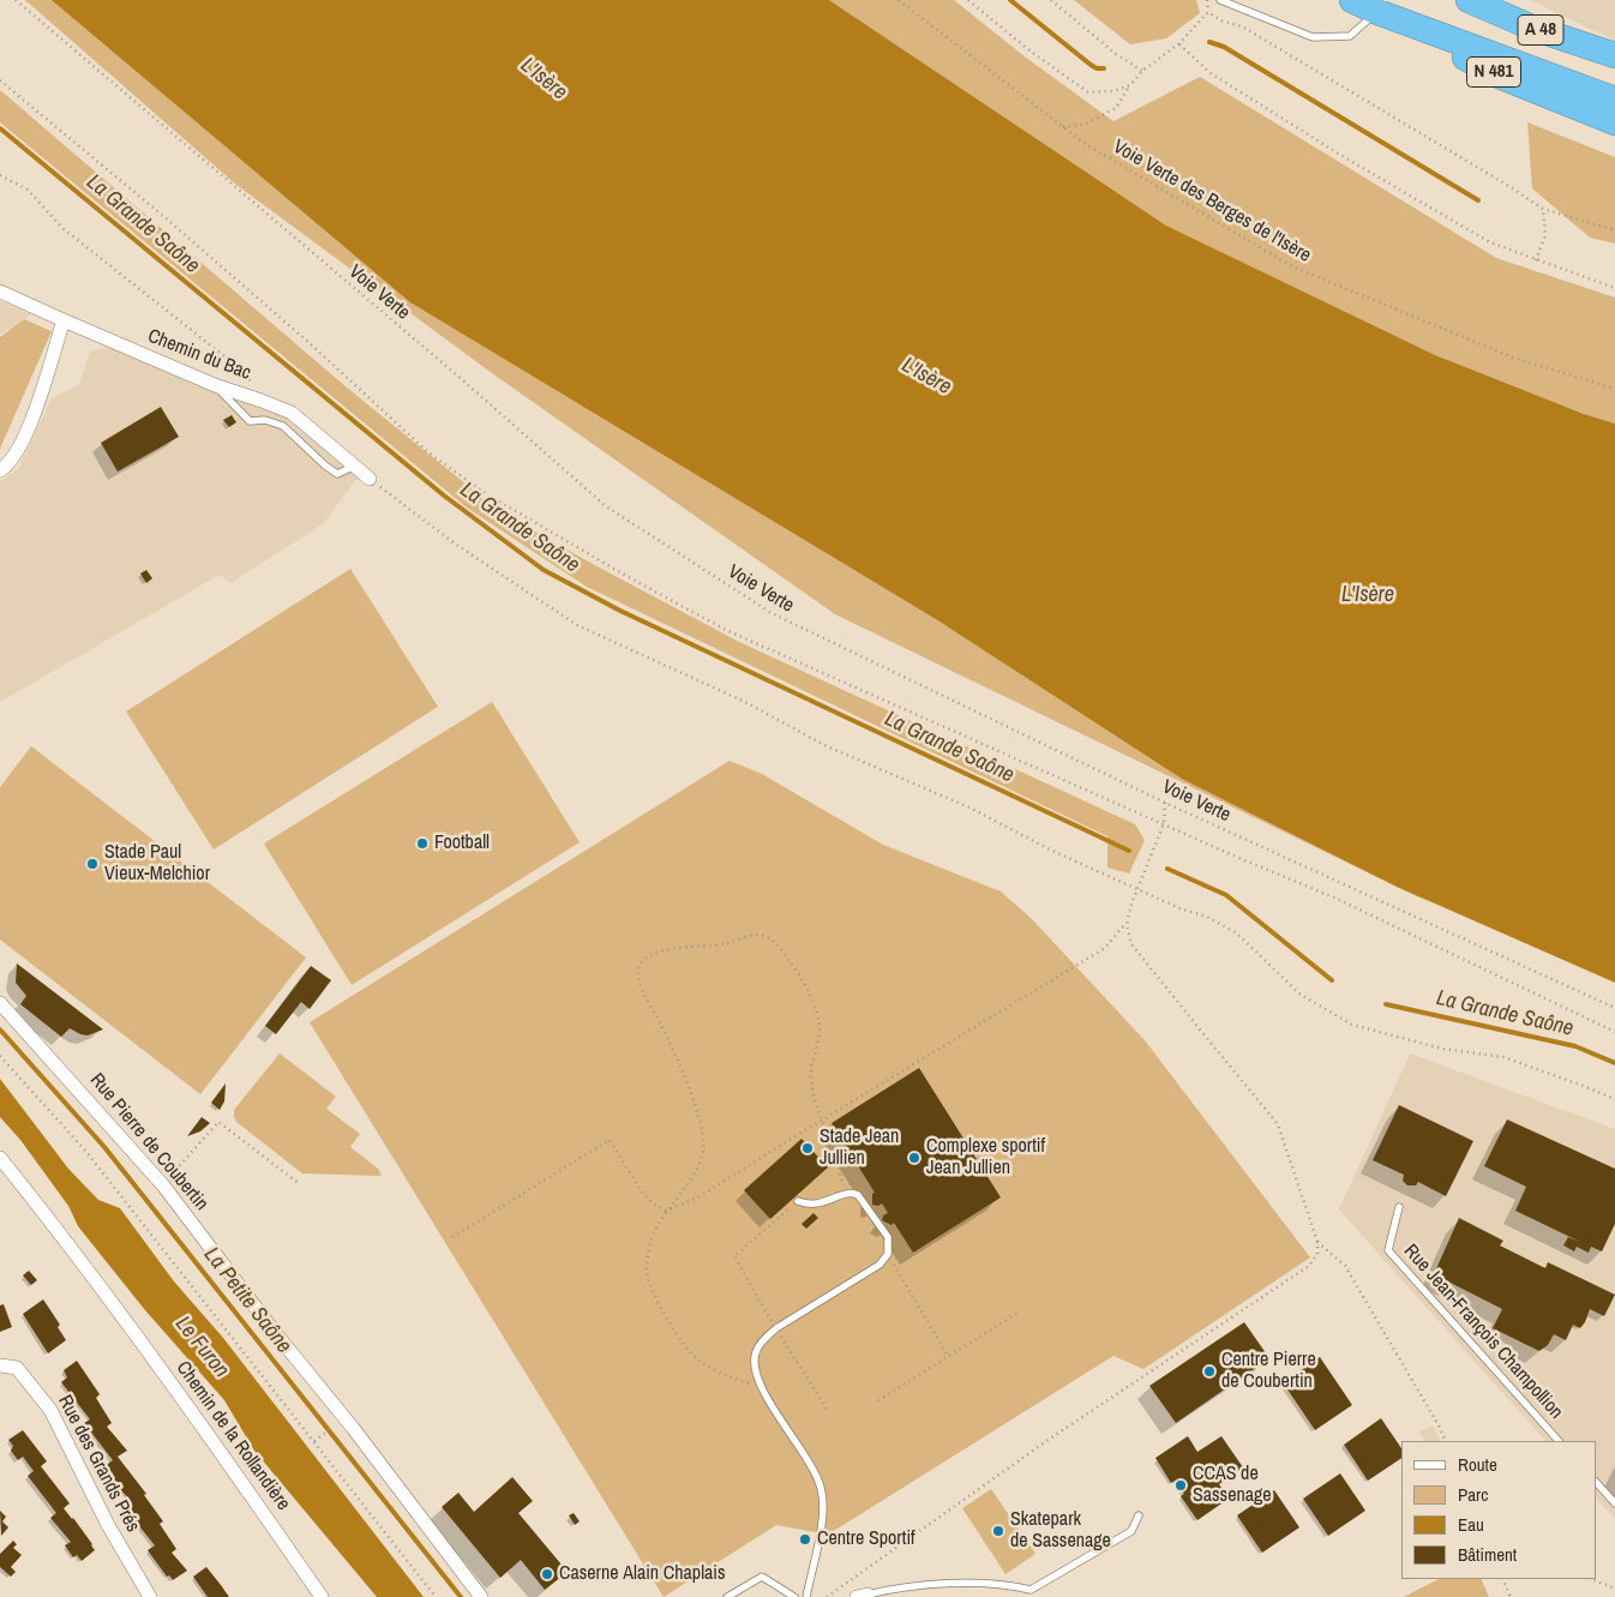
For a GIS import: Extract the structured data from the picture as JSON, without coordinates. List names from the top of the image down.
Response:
{
  "streets": {
    "highway": ["A 48", "N 481"],
    "street": [
      "Chemin du Bac",
      "Rue Pierre de Coubertin",
      "Chemin de la Rollandière",
      "Rue des Grands Prés"
    ],
    "lane": ["Rue Jean-François Champollion"],
    "path": ["Voie Verte des Berges de l'Isère", "Voie Verte"]
  },
  "water": [
    "L'Isère",
    "La Grande Saône",
    "La Petite Saône",
    "Le Furon"
  ],
  "places": [
    "Football",
    "Stade Paul Vieux-Melchior",
    "Stade Jean Jullien",
    "Complexe sportif Jean Jullien",
    "Centre Pierre de Coubertin",
    "CCAS de Sassenage",
    "Skatepark de Sassenage",
    "Centre Sportif",
    "Caserne Alain Chaplais"
  ],
  "legend": [
    "Route",
    "Parc",
    "Eau",
    "Bâtiment"
  ]
}
